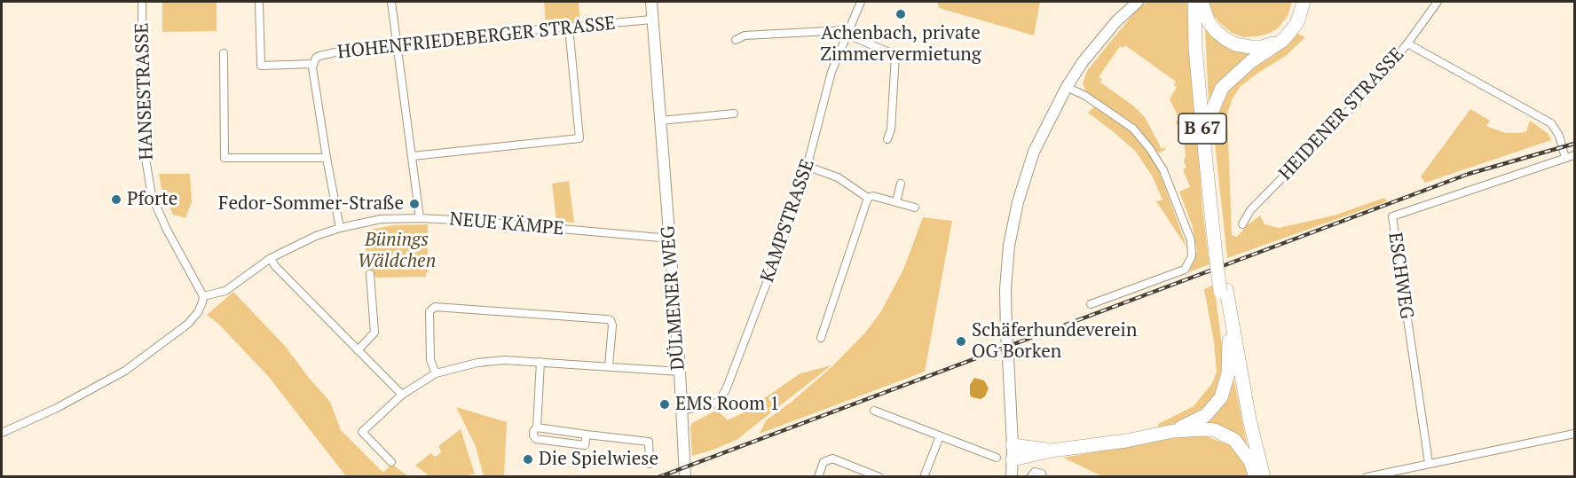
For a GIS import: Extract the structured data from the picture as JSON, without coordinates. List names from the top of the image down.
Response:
{
  "streets": {
    "highway": ["B 67"],
    "main road": ["DÜLMENER WEG"],
    "street": [
      "HOHENFRIEDEBERGER STRASSE",
      "HANSESTRASSE",
      "HEIDENER STRASSE",
      "KAMPSTRASSE",
      "NEUE KÄMPE",
      "ESCHWEG"
    ]
  },
  "crossings": [
    ["HOHENFRIEDEBERGER STRASSE", "NEUE KÄMPE"],
    ["HOHENFRIEDEBERGER STRASSE", "DÜLMENER WEG"],
    ["HANSESTRASSE", "NEUE KÄMPE"],
    ["KAMPSTRASSE", "DÜLMENER WEG"],
    ["NEUE KÄMPE", "DÜLMENER WEG"]
  ],
  "parks": ["Bünings Wäldchen"],
  "places": [
    "Achenbach, private Zimmervermietung",
    "Pforte",
    "Fedor-Sommer-Straße",
    "Schäferhundeverein OG Borken",
    "EMS Room 1",
    "Die Spielwiese"
  ]
}
